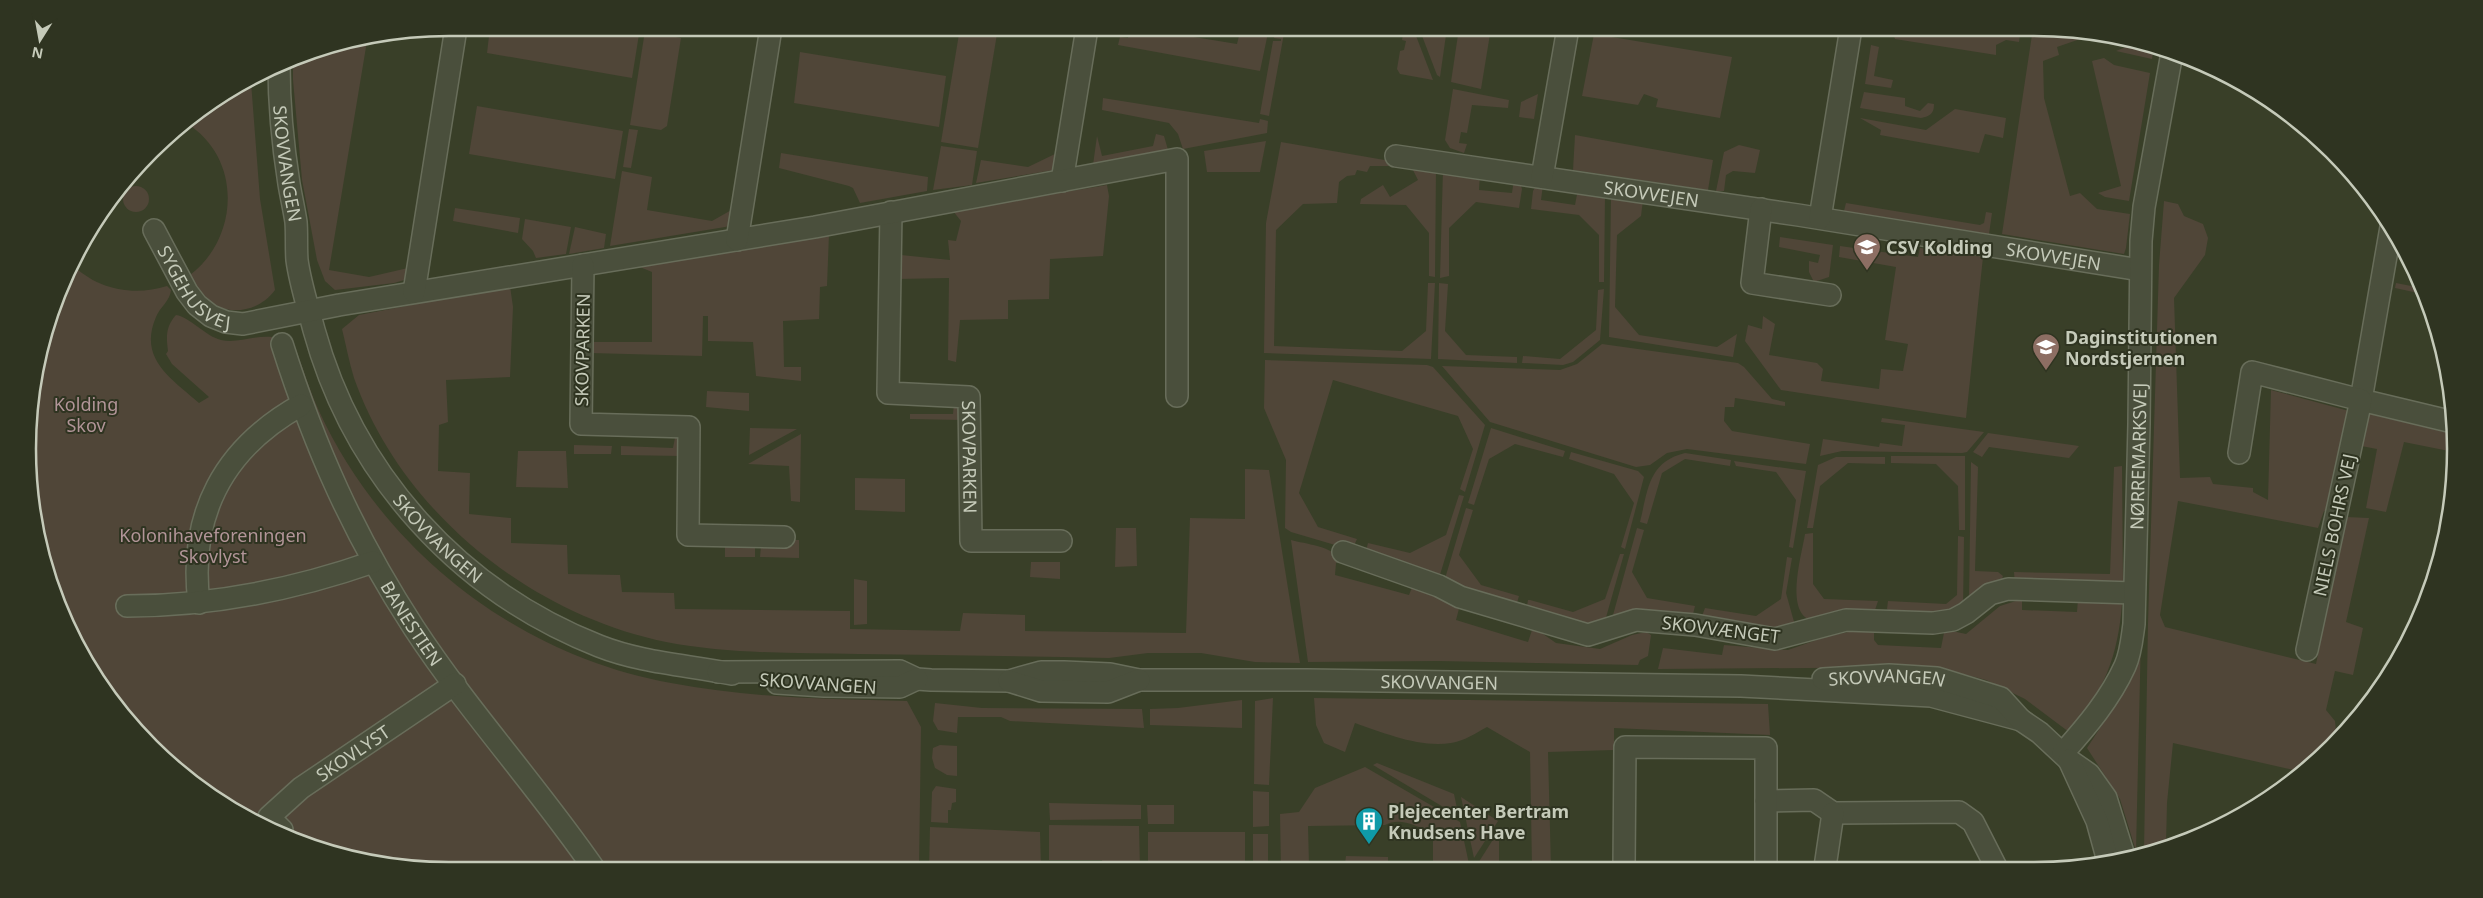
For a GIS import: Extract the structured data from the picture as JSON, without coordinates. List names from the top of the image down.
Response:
{
  "streets": {
    "street": [
      "SKOVVANGEN",
      "SKOVVEJEN",
      "SYGEHUSVEJ",
      "SKOVPARKEN",
      "NØRREMARKSVEJ",
      "NIELS BOHRS VEJ",
      "BANESTIEN",
      "SKOVVÆNGET",
      "SKOVLYST"
    ]
  },
  "crossings": [
    ["SKOVVANGEN", "SYGEHUSVEJ"],
    ["SKOVVANGEN", "SKOVPARKEN"],
    ["SKOVVANGEN", "NØRREMARKSVEJ"],
    ["SKOVVEJEN", "NØRREMARKSVEJ"],
    ["SYGEHUSVEJ", "SKOVPARKEN"],
    ["NØRREMARKSVEJ", "SKOVVÆNGET"],
    ["BANESTIEN", "SKOVLYST"]
  ],
  "parks": ["Kolding Skov", "Kolonihaveforeningen Skovlyst"],
  "places": {
    "school or university": ["CSV Kolding", "Daginstitutionen Nordstjernen"],
    "building": ["Plejecenter Bertram Knudsens Have"]
  },
  "north": "bottom"
}
